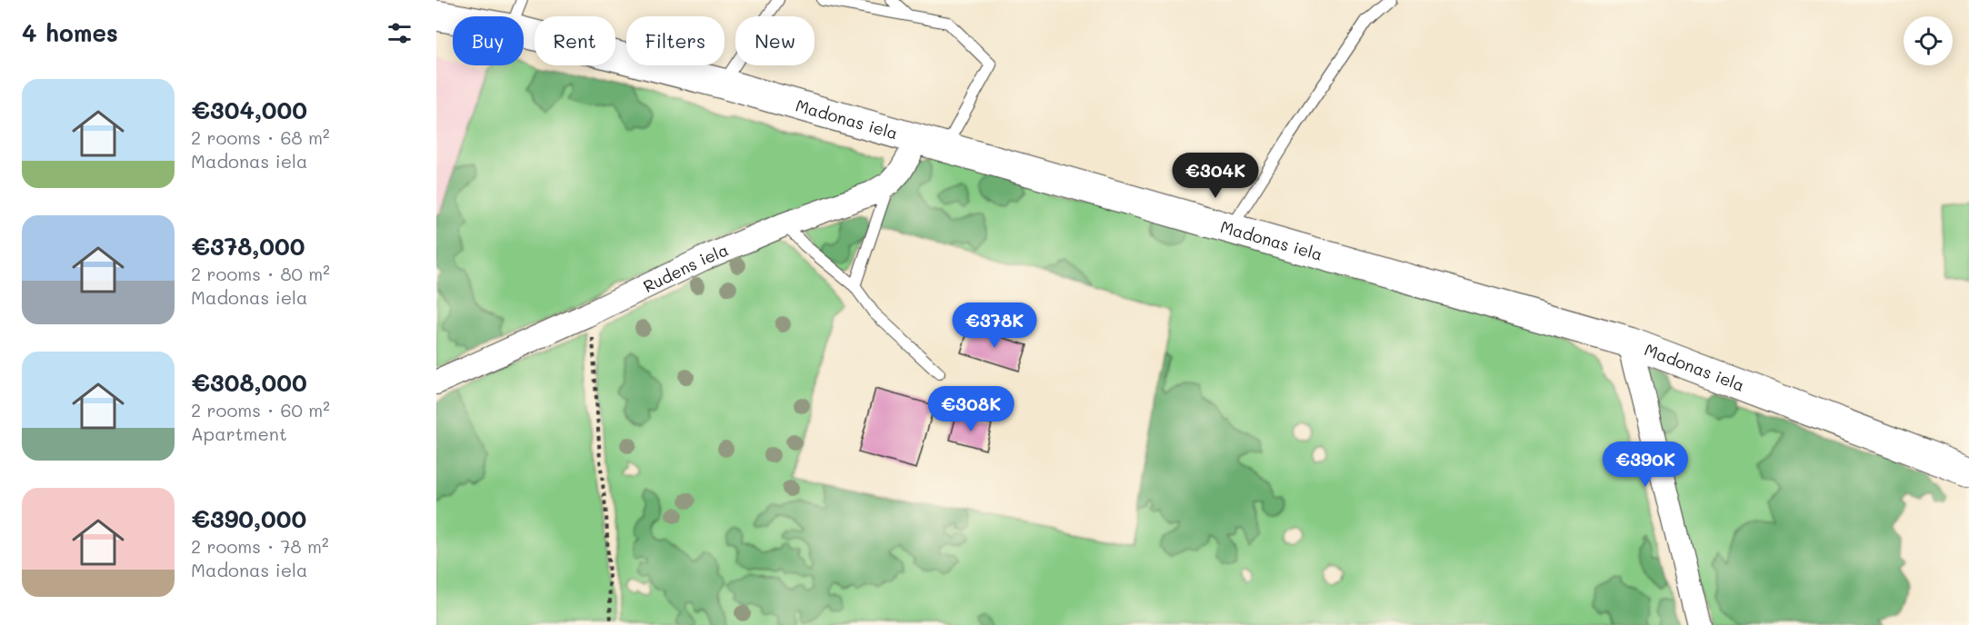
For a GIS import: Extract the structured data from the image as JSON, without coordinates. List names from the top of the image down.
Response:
{
  "streets": {
    "main road": ["Madonas iela"],
    "street": ["Rudens iela"]
  },
  "crossings": [
    ["Madonas iela", "Rudens iela"]
  ],
  "page": {
    "heading": "4 homes",
    "chip": [
      "Buy",
      "Rent",
      "Filters",
      "New"
    ],
    "list": [
      {
        "name": "€304,000",
        "note": "2 rooms · 68 m² · Madonas iela"
      },
      {
        "name": "€378,000",
        "note": "2 rooms · 80 m² · Madonas iela"
      },
      {
        "name": "€308,000",
        "note": "2 rooms · 60 m² · Apartment"
      },
      {
        "name": "€390,000",
        "note": "2 rooms · 78 m² · Madonas iela"
      }
    ],
    "price": [
      "€304K",
      "€378K",
      "€308K",
      "€390K"
    ]
  }
}
